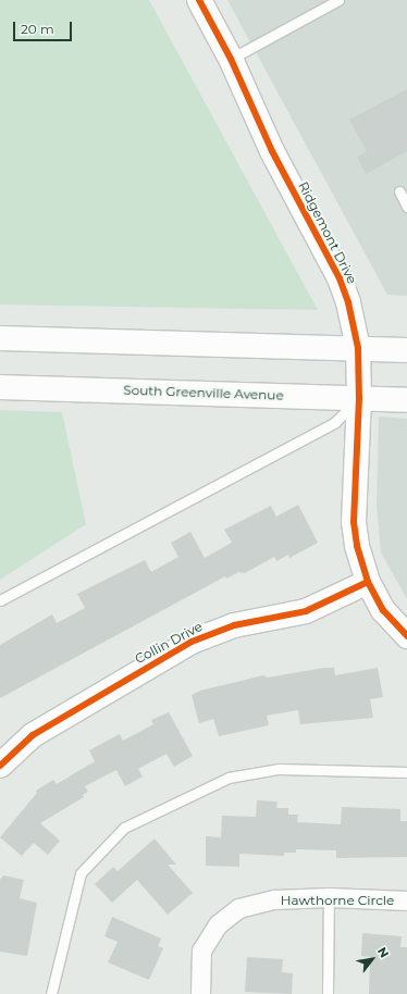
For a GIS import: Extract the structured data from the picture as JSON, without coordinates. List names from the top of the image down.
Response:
{
  "streets": {
    "street": [
      "Ridgemont Drive",
      "South Greenville Avenue",
      "Collin Drive",
      "Hawthorne Circle"
    ]
  },
  "crossings": [
    ["Ridgemont Drive", "South Greenville Avenue"],
    ["Ridgemont Drive", "Collin Drive"]
  ],
  "scale_bar": "20 m",
  "north": "top right"
}
